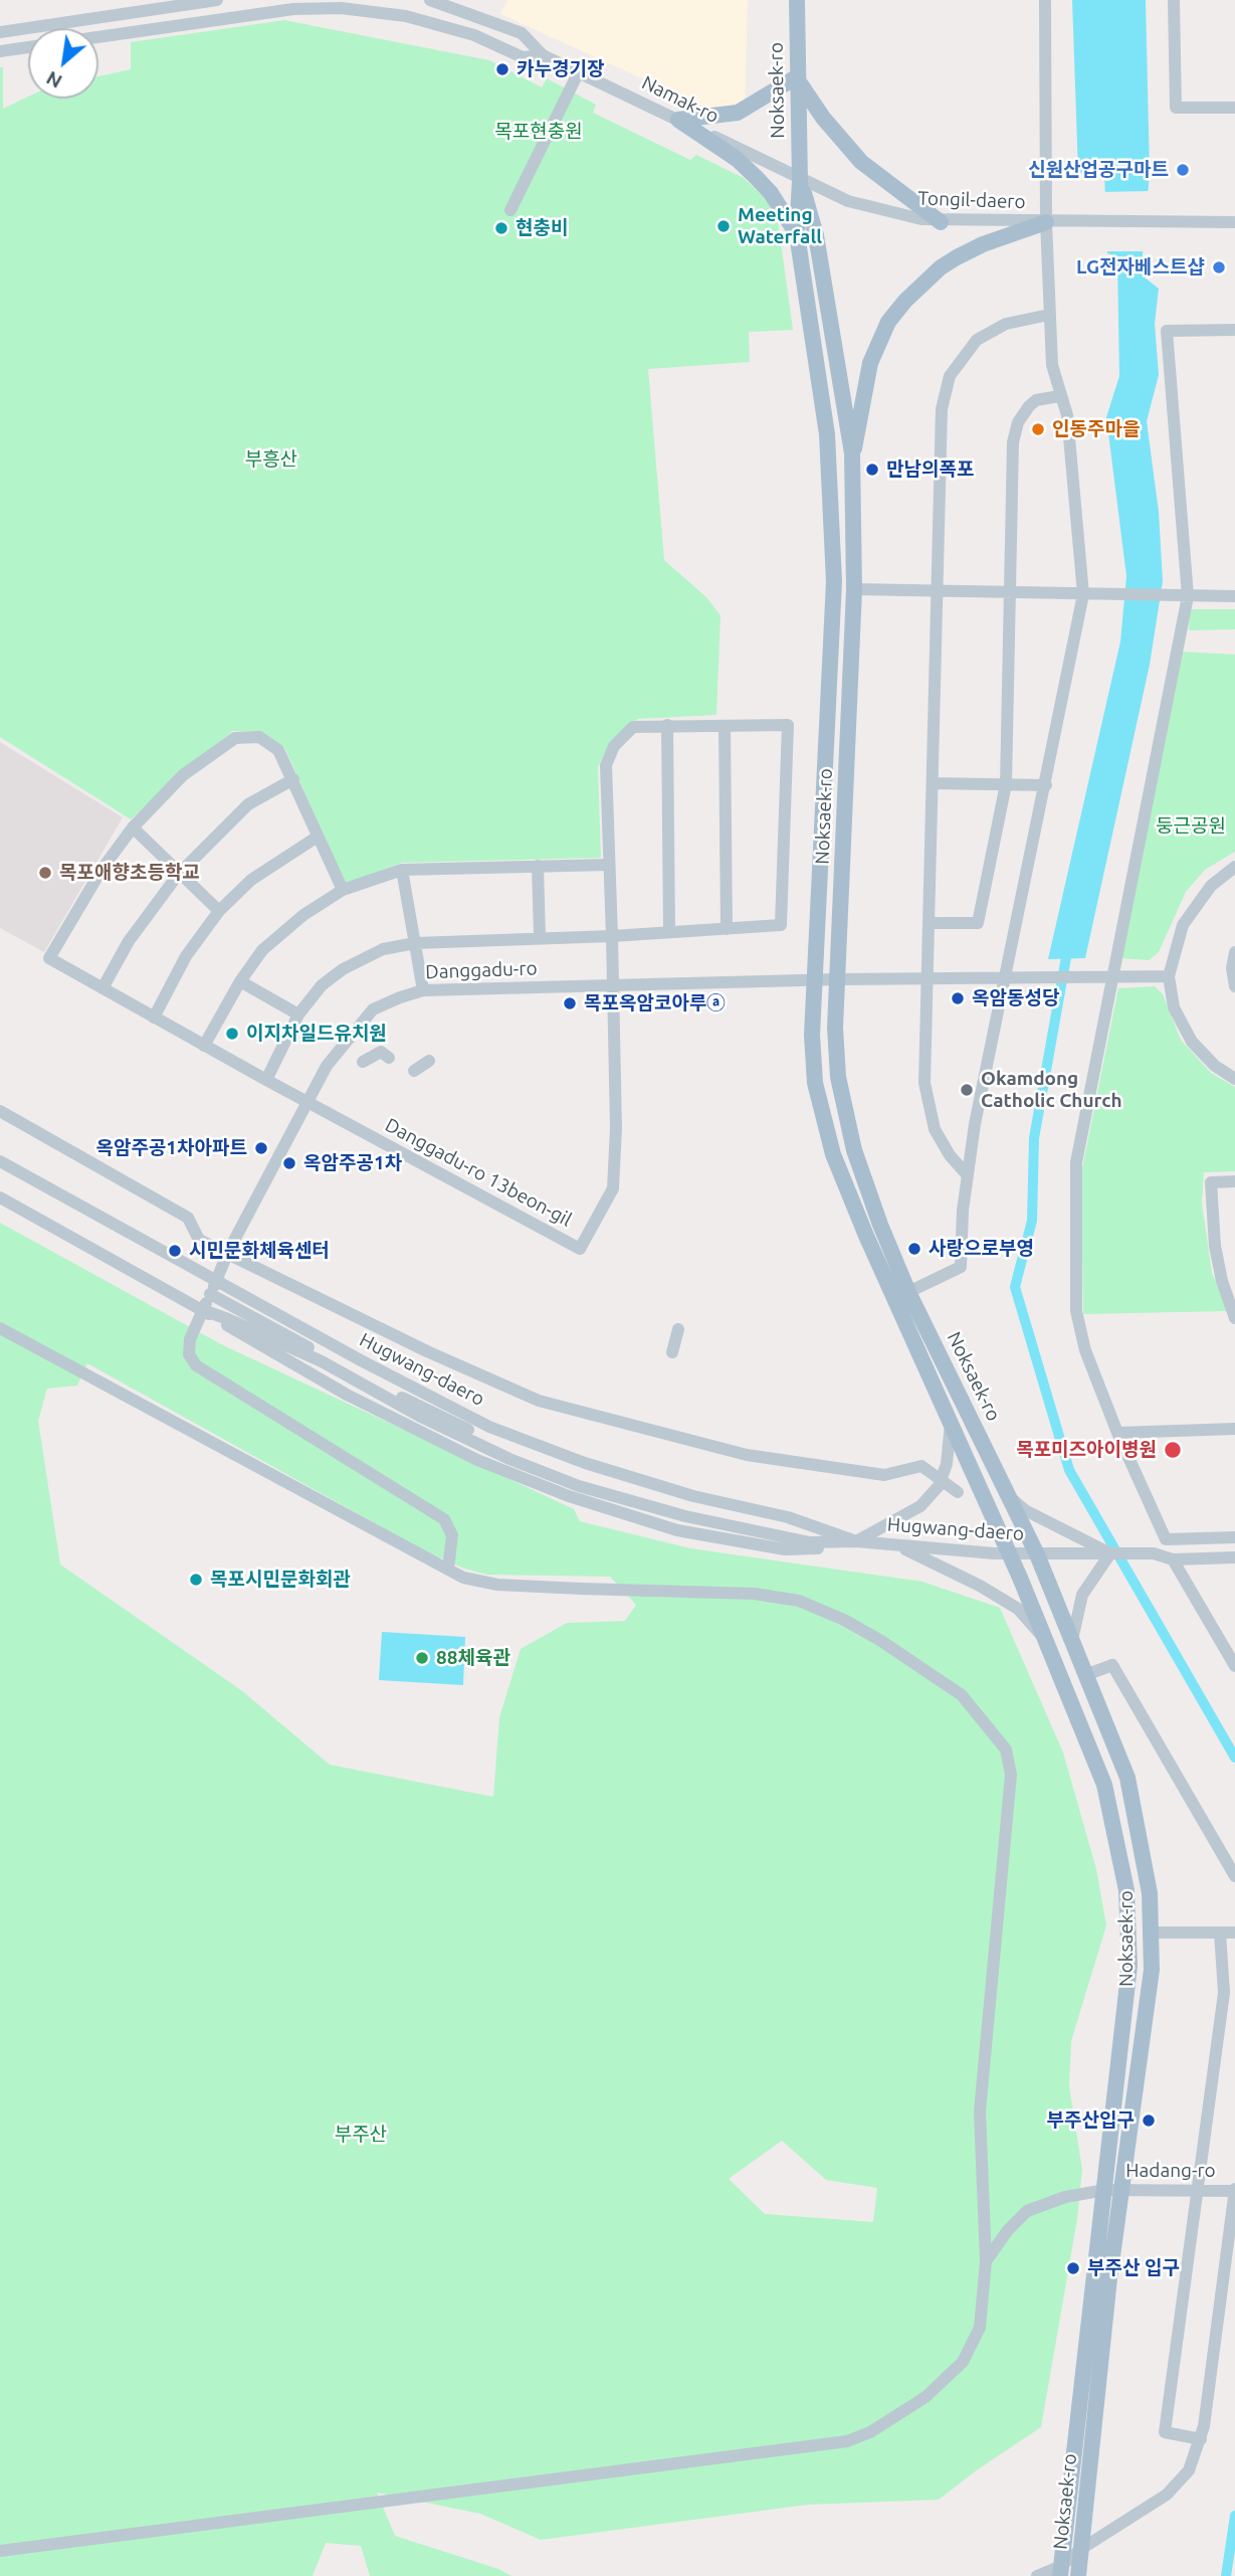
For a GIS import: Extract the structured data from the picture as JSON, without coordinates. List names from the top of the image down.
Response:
{
  "streets": {
    "main road": ["Noksaek-ro"],
    "street": [
      "Namak-ro",
      "Tongil-daero",
      "Danggadu-ro",
      "Danggadu-ro 13beon-gil",
      "Hugwang-daero",
      "Hadang-ro"
    ]
  },
  "crossings": [
    ["Noksaek-ro", "Namak-ro"],
    ["Noksaek-ro", "Tongil-daero"],
    ["Noksaek-ro", "Danggadu-ro"],
    ["Noksaek-ro", "Hugwang-daero"],
    ["Noksaek-ro", "Hadang-ro"],
    ["Namak-ro", "Tongil-daero"],
    ["Danggadu-ro", "Danggadu-ro 13beon-gil"],
    ["Danggadu-ro", "Hugwang-daero"]
  ],
  "parks": [
    "목포현충원",
    "부흥산",
    "둥근공원",
    "부주산"
  ],
  "places": [
    "카누경기장",
    "신원산업공구마트",
    "Meeting Waterfall",
    "현충비",
    "LG전자베스트샵",
    "인동주마을",
    "만남의폭포",
    "목포애향초등학교",
    "옥암동성당",
    "목포옥암코아루ⓐ",
    "이지차일드유치원",
    "Okamdong Catholic Church",
    "옥암주공1차아파트",
    "옥암주공1차",
    "사랑으로부영",
    "시민문화체육센터",
    "목포미즈아이병원",
    "목포시민문화회관",
    "88체육관",
    "부주산입구",
    "부주산 입구"
  ],
  "north": "bottom left"
}
